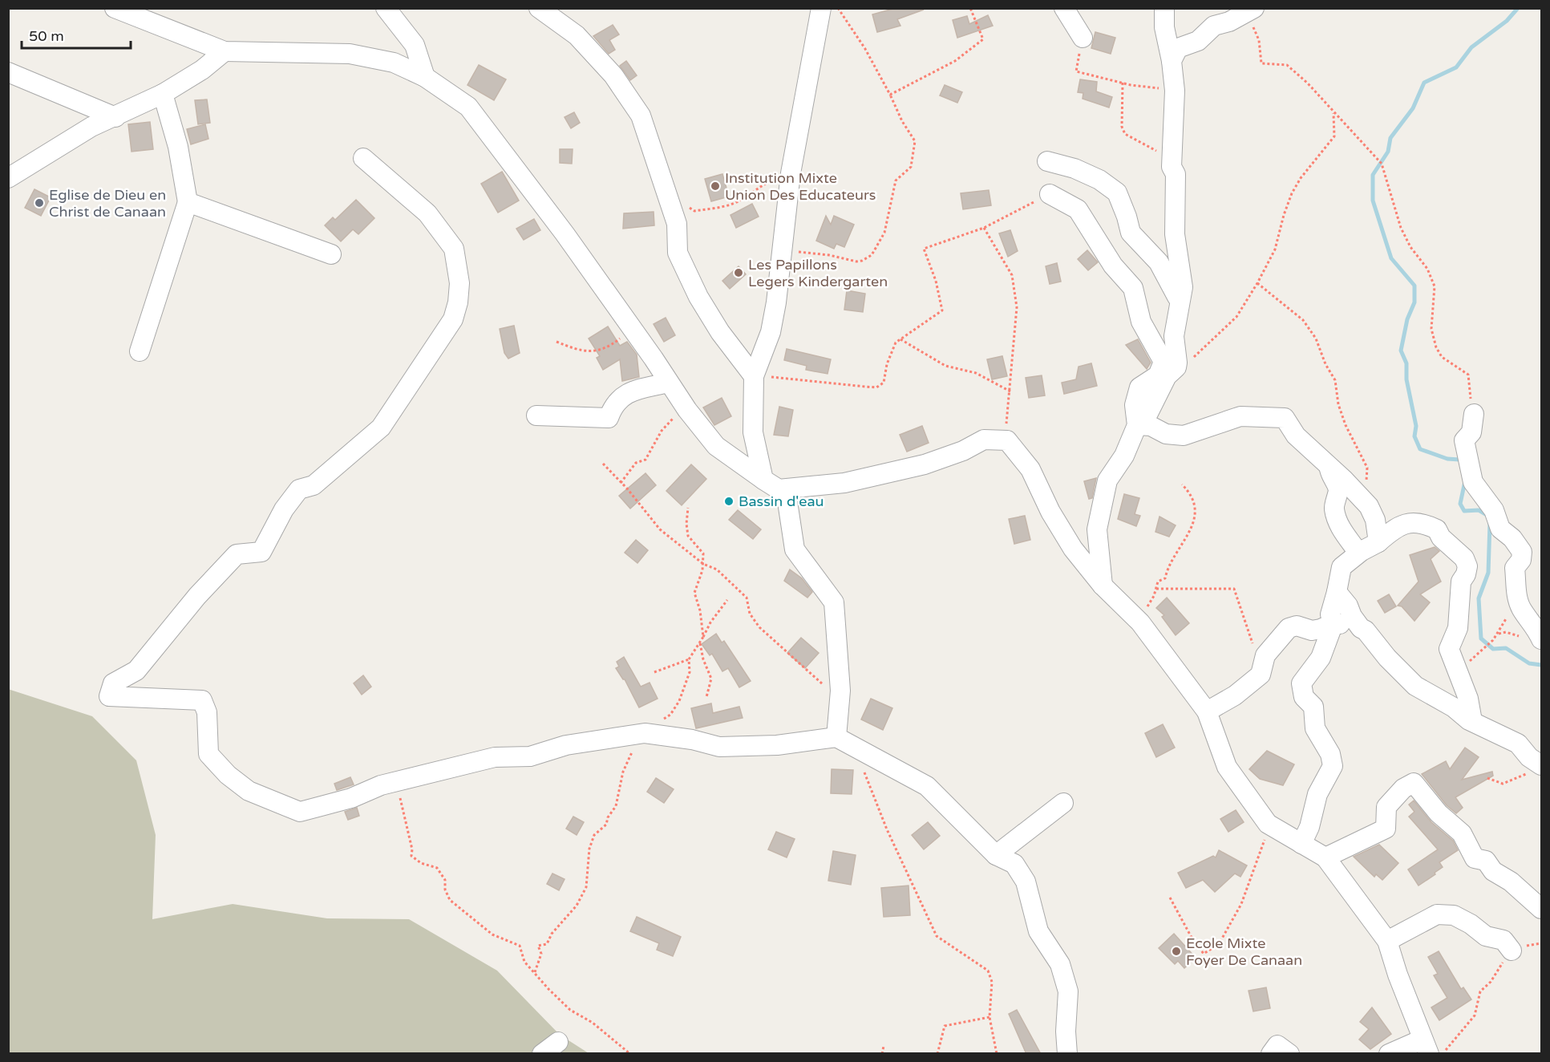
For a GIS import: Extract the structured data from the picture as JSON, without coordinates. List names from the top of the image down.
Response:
{
  "places": [
    "Institution Mixte Union Des Educateurs",
    "Eglise de Dieu en Christ de Canaan",
    "Les Papillons Legers Kindergarten",
    "Bassin d'eau",
    "Ecole Mixte Foyer De Canaan"
  ],
  "scale_bar": "50 m"
}
